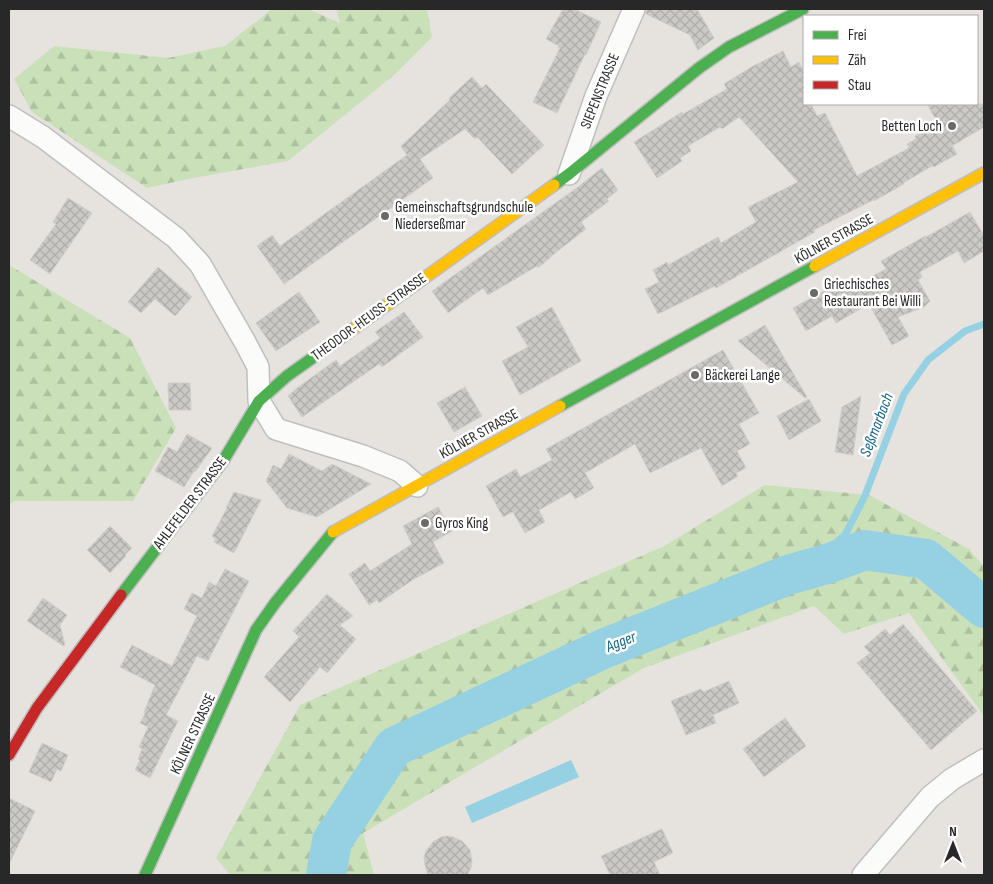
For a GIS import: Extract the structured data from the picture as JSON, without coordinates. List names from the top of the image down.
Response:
{
  "streets": {
    "main road": ["KÖLNER STRASSE", "THEODOR-HEUSS-STRASSE", "AHLEFELDER STRASSE"],
    "street": ["SIEPENSTRASSE"]
  },
  "crossings": [
    ["SIEPENSTRASSE", "THEODOR-HEUSS-STRASSE"],
    ["THEODOR-HEUSS-STRASSE", "AHLEFELDER STRASSE"]
  ],
  "water": ["Seßmarbach", "Agger"],
  "places": [
    "Betten Loch",
    "Gemeinschaftsgrundschule Niederseßmar",
    "Griechisches Restaurant Bei Willi",
    "Bäckerei Lange",
    "Gyros King"
  ],
  "legend": ["Frei", "Zäh", "Stau"],
  "north": "top"
}
